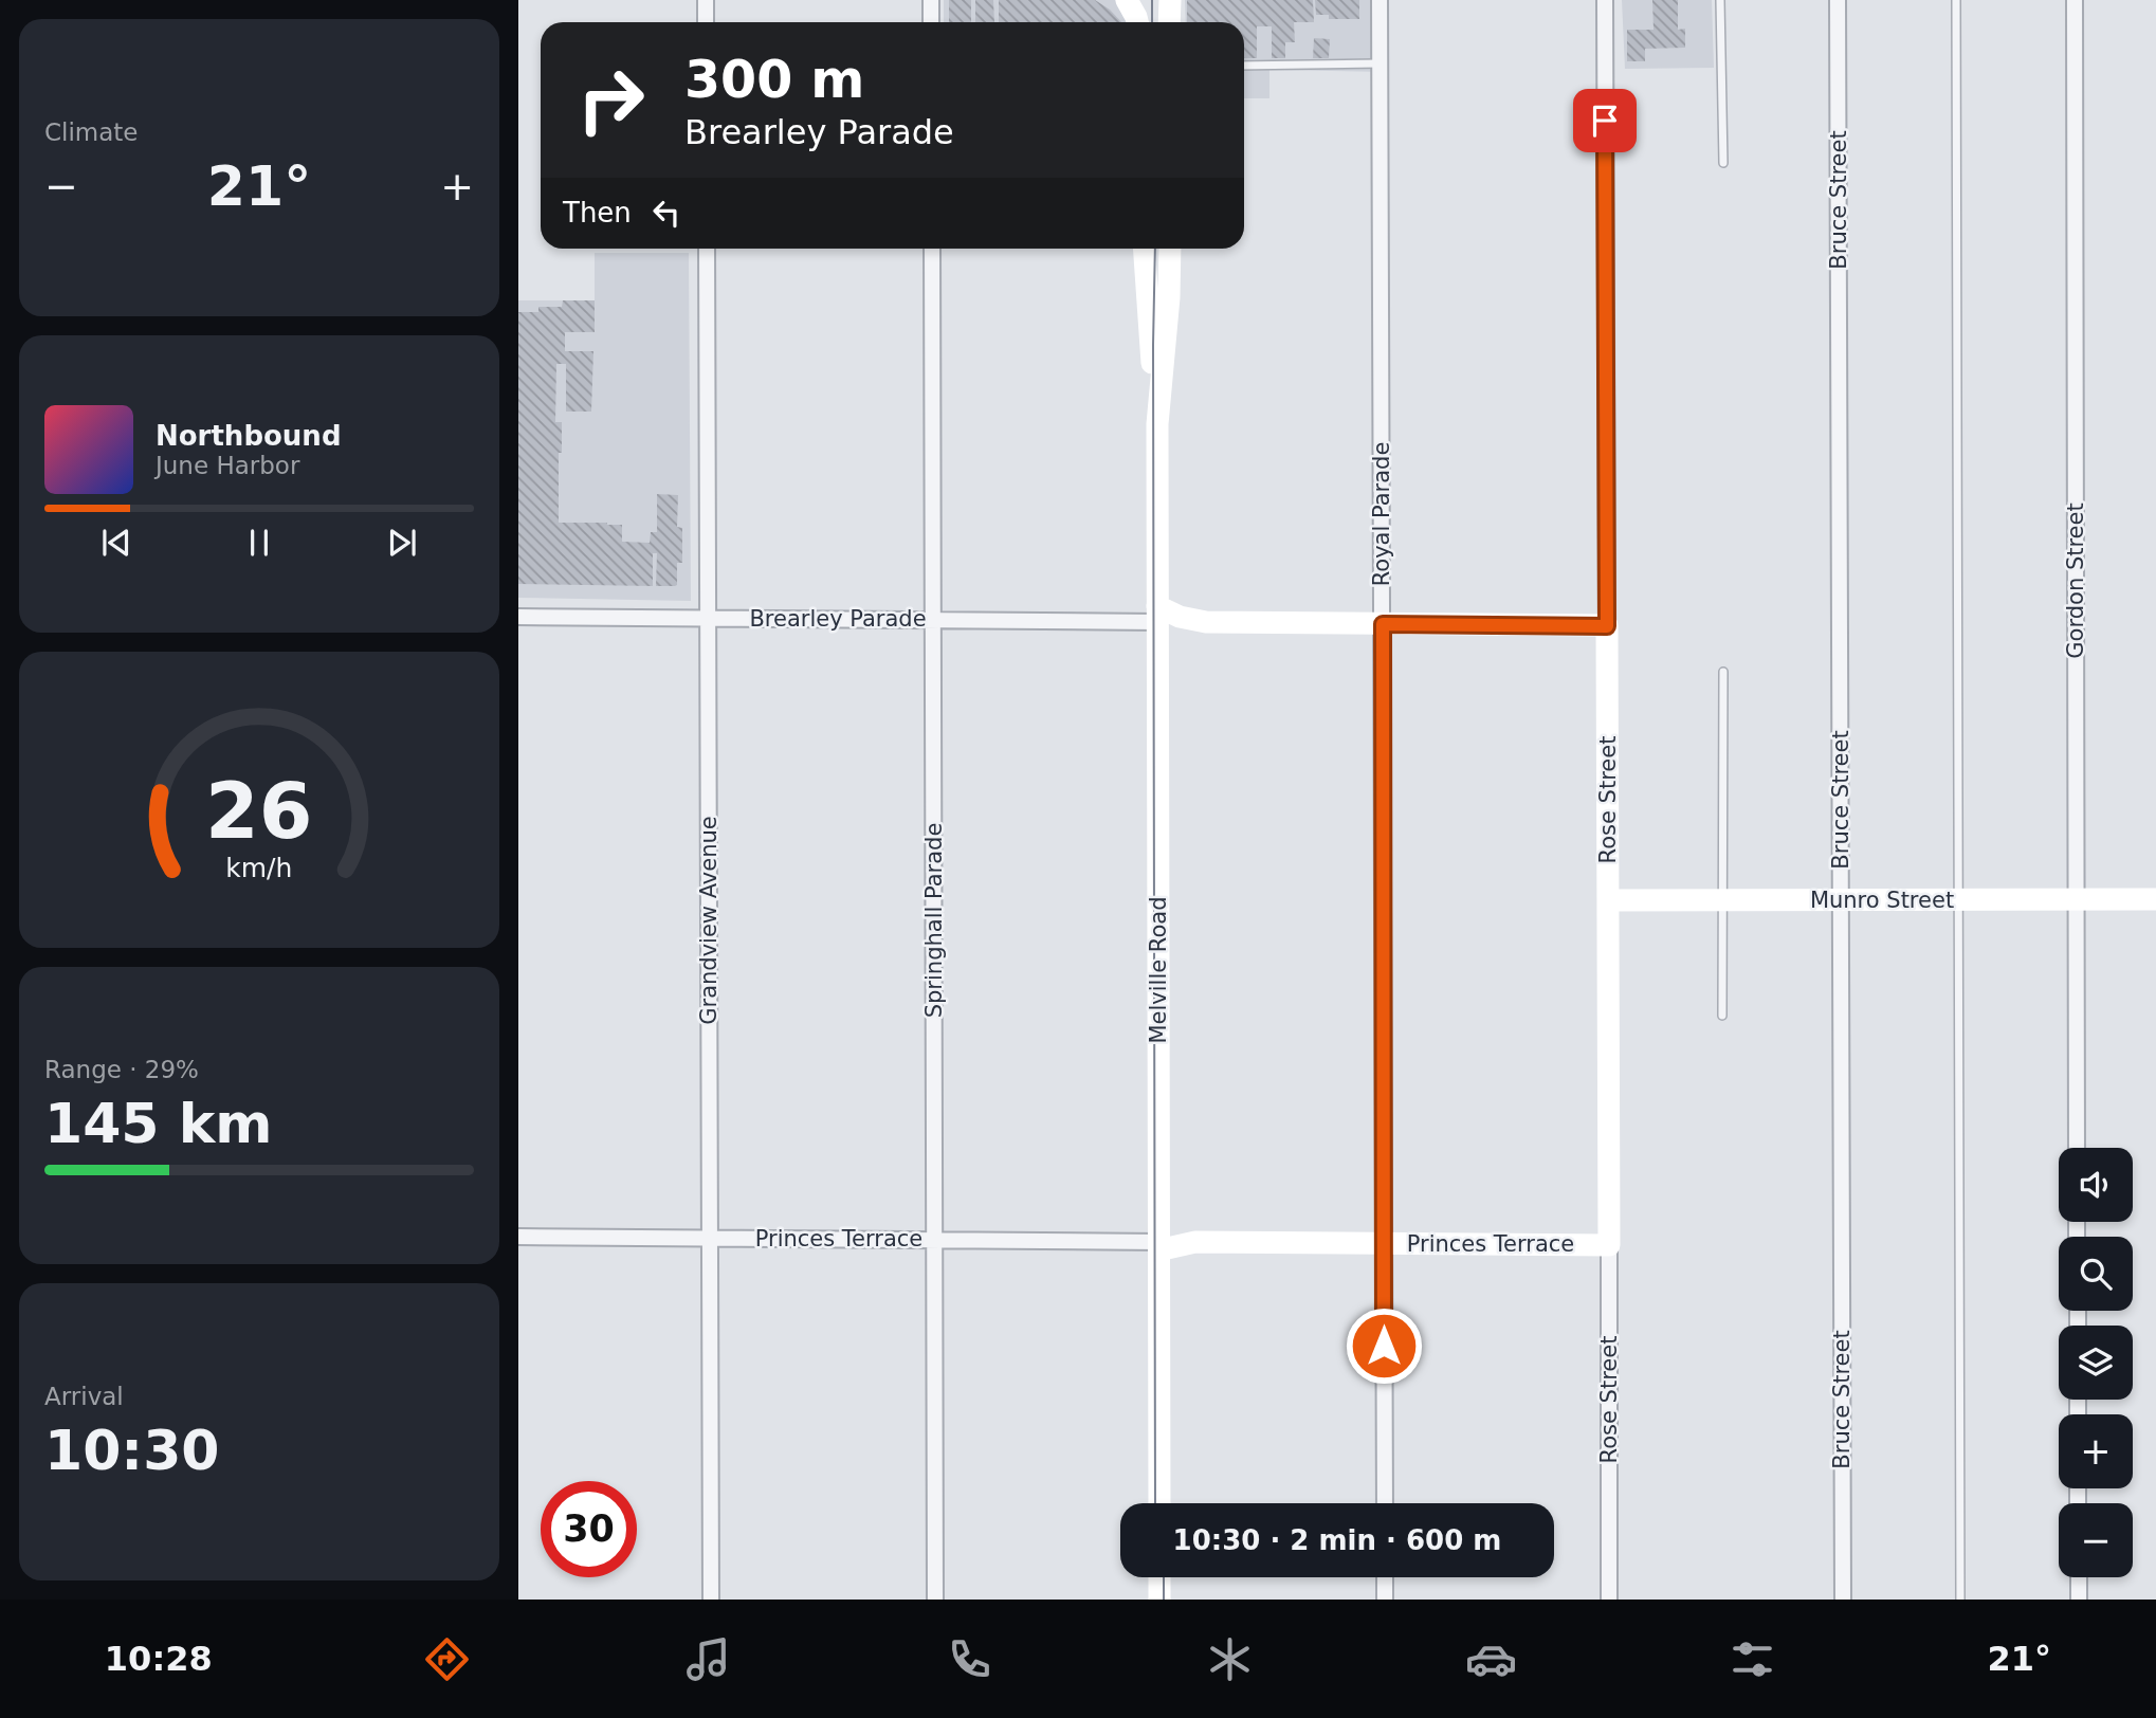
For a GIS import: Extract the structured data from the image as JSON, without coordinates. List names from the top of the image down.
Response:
{
  "streets": {
    "street": [
      "Bruce Street",
      "Royal Parade",
      "Gordon Street",
      "Brearley Parade",
      "Rose Street",
      "Munro Street",
      "Grandview Avenue",
      "Springhall Parade",
      "Melville Road",
      "Princes Terrace"
    ]
  },
  "crossings": [
    ["Bruce Street", "Munro Street"],
    ["Royal Parade", "Brearley Parade"],
    ["Royal Parade", "Princes Terrace"],
    ["Gordon Street", "Munro Street"],
    ["Brearley Parade", "Rose Street"],
    ["Brearley Parade", "Grandview Avenue"],
    ["Brearley Parade", "Springhall Parade"],
    ["Brearley Parade", "Melville Road"],
    ["Rose Street", "Munro Street"],
    ["Rose Street", "Princes Terrace"],
    ["Grandview Avenue", "Princes Terrace"],
    ["Springhall Parade", "Princes Terrace"],
    ["Melville Road", "Princes Terrace"]
  ],
  "page": {
    "tile": [
      "Climate",
      ["Range · 29%", "145 km"],
      ["Arrival", "10:30"]
    ],
    "turn": ["300 m", "Brearley Parade"],
    "heat": ["−", "21°", "+"],
    "then": "Then",
    "song": ["Northbound", "June Harbor"],
    "map_buttons": ["+", "−"],
    "limit": "30",
    "trip": "10:30 · 2 min · 600 m",
    "tabs": ["10:28", "21°"],
    "gauge": ["26", "km/h"]
  }
}
